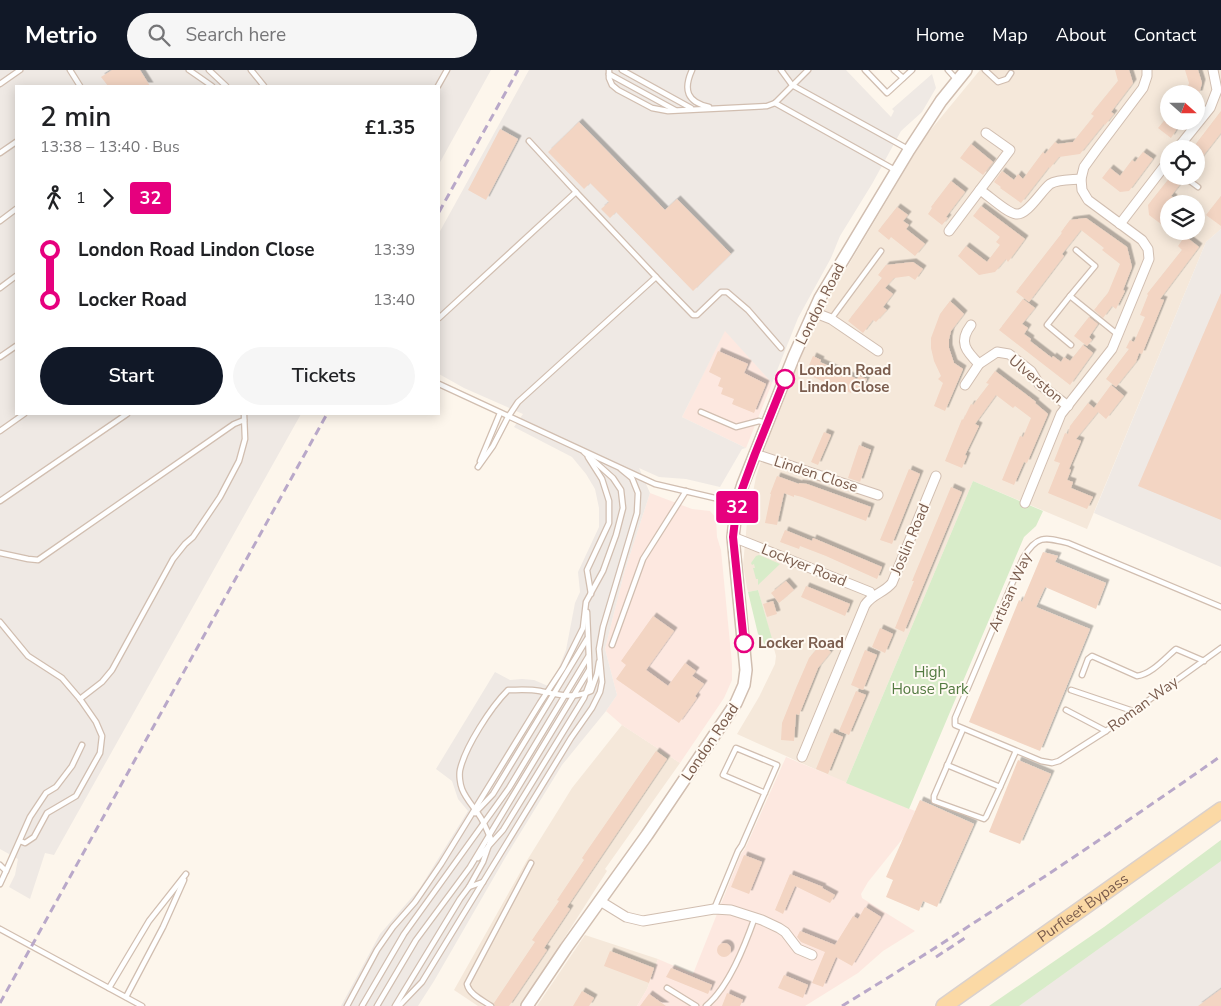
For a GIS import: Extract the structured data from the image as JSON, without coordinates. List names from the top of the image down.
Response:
{
  "streets": {
    "main road": ["Purfleet Bypass"],
    "street": [
      "London Road",
      "Ulverston",
      "Linden Close",
      "Joslin Road",
      "Lockyer Road"
    ],
    "lane": ["Artisan Way", "Roman Way"]
  },
  "crossings": [
    ["London Road", "Linden Close"],
    ["London Road", "Lockyer Road"],
    ["Joslin Road", "Lockyer Road"]
  ],
  "parks": ["High House Park"],
  "places": ["London Road Lindon Close", "Locker Road"],
  "lines": ["bus line 32"],
  "north": "right",
  "page": {
    "header": "Metrio",
    "search": "Search here",
    "nav": [
      "Home",
      "Map",
      "About",
      "Contact"
    ],
    "on_map": "32",
    "heading": ["2 min", "13:38 – 13:40 · Bus", "£1.35"],
    "legs": ["1", "32"],
    "list": [
      {
        "name": "London Road Lindon Close",
        "value": "13:39"
      },
      {
        "name": "Locker Road",
        "value": "13:40"
      }
    ],
    "buttons": ["Start", "Tickets"]
  }
}
